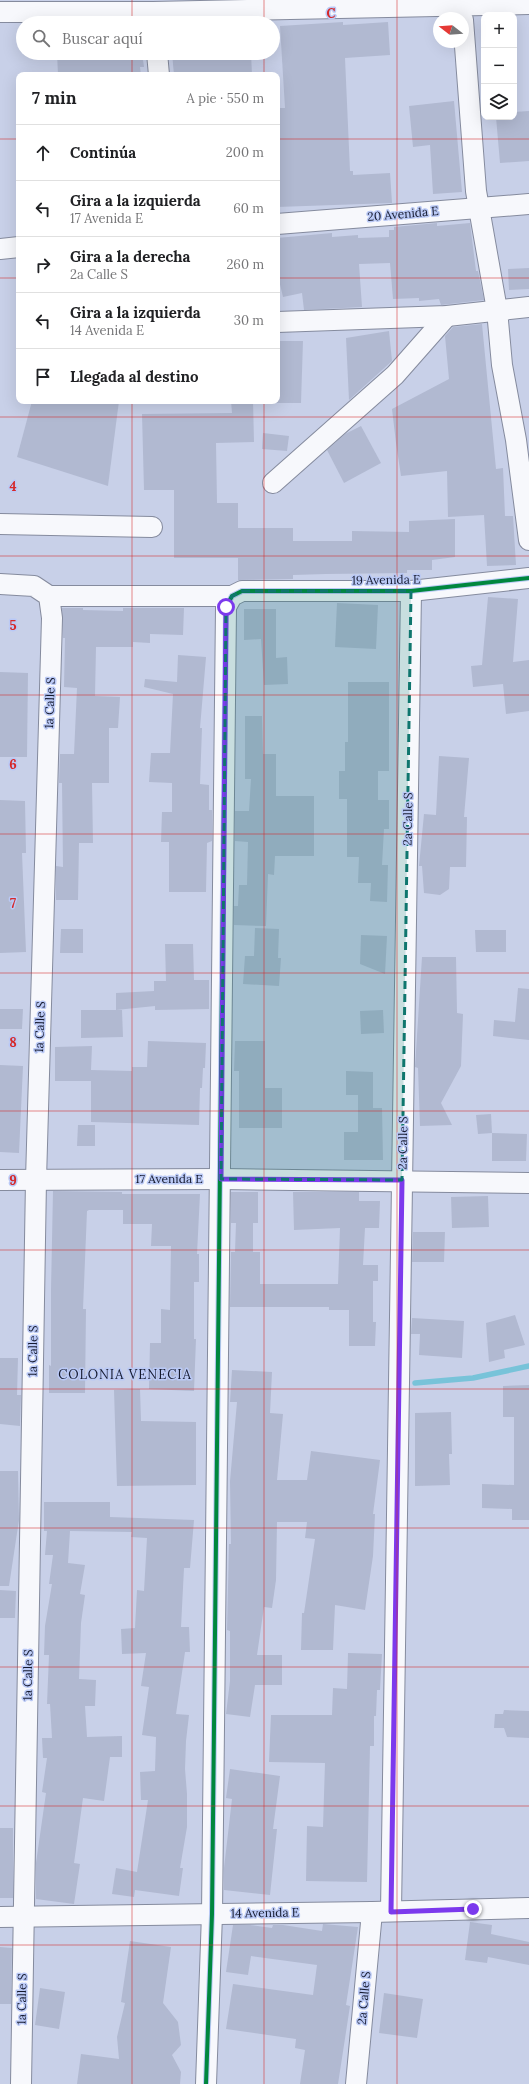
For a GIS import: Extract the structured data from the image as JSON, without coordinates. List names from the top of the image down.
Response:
{
  "streets": {
    "street": [
      "20 Avenida E",
      "19 Avenida E",
      "1a Calle S",
      "2a Calle S",
      "17 Avenida E",
      "14 Avenida E"
    ]
  },
  "crossings": [
    ["19 Avenida E", "1a Calle S"],
    ["19 Avenida E", "2a Calle S"],
    ["1a Calle S", "17 Avenida E"],
    ["1a Calle S", "14 Avenida E"],
    ["2a Calle S", "17 Avenida E"],
    ["2a Calle S", "14 Avenida E"]
  ],
  "districts": ["COLONIA VENECIA"],
  "north": "left",
  "page": {
    "map_buttons": ["+", "−"],
    "search": "Buscar aquí",
    "heading": ["7 min", "A pie · 550 m"],
    "list": [
      ["Continúa", "200 m"],
      ["Gira a la izquierda", "17 Avenida E", "60 m"],
      ["Gira a la derecha", "2a Calle S", "260 m"],
      ["Gira a la izquierda", "14 Avenida E", "30 m"],
      "Llegada al destino"
    ]
  },
  "grid": {
    "columns": ["C"],
    "rows": [
      "4",
      "5",
      "6",
      "7",
      "8",
      "9"
    ]
  }
}
